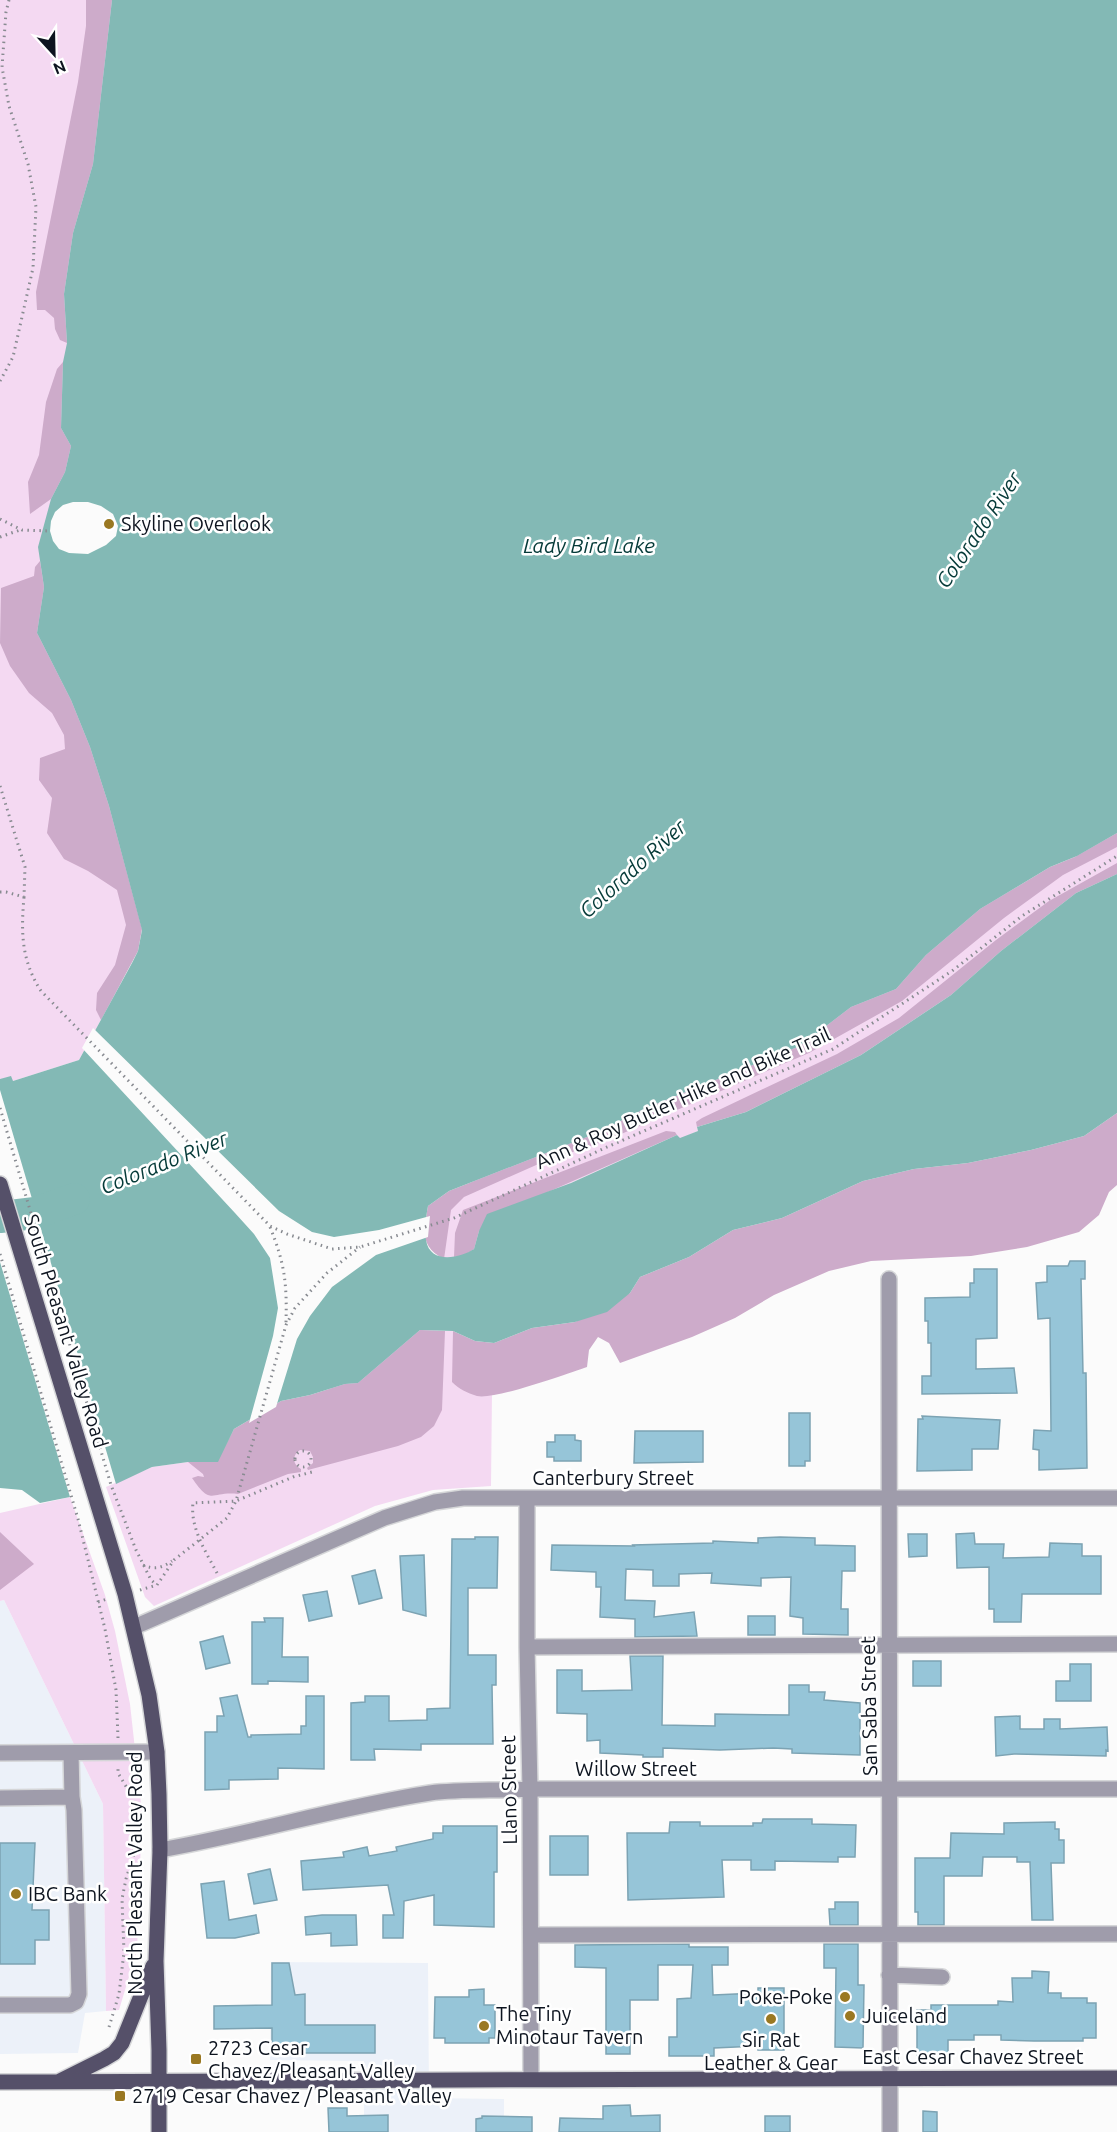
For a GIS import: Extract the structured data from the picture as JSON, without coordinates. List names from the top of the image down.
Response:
{
  "streets": {
    "main road": ["South Pleasant Valley Road", "North Pleasant Valley Road", "East Cesar Chavez Street"],
    "street": [
      "Canterbury Street",
      "San Saba Street",
      "Willow Street",
      "Llano Street"
    ],
    "path": ["Ann & Roy Butler Hike and Bike Trail"]
  },
  "crossings": [
    ["South Pleasant Valley Road", "North Pleasant Valley Road"],
    ["Canterbury Street", "San Saba Street"],
    ["Canterbury Street", "Llano Street"],
    ["Canterbury Street", "North Pleasant Valley Road"],
    ["San Saba Street", "Willow Street"],
    ["San Saba Street", "East Cesar Chavez Street"],
    ["Willow Street", "Llano Street"],
    ["Willow Street", "North Pleasant Valley Road"],
    ["Llano Street", "East Cesar Chavez Street"],
    ["North Pleasant Valley Road", "East Cesar Chavez Street"]
  ],
  "water": ["Colorado River", "Lady Bird Lake"],
  "places": {
    "other": [
      "Skyline Overlook",
      "IBC Bank",
      "Poke-Poke",
      "Juiceland",
      "Sir Rat Leather & Gear",
      "The Tiny Minotaur Tavern"
    ],
    "transit": ["2723 Cesar Chavez/Pleasant Valley", "2719 Cesar Chavez / Pleasant Valley"]
  },
  "north": "bottom"
}
